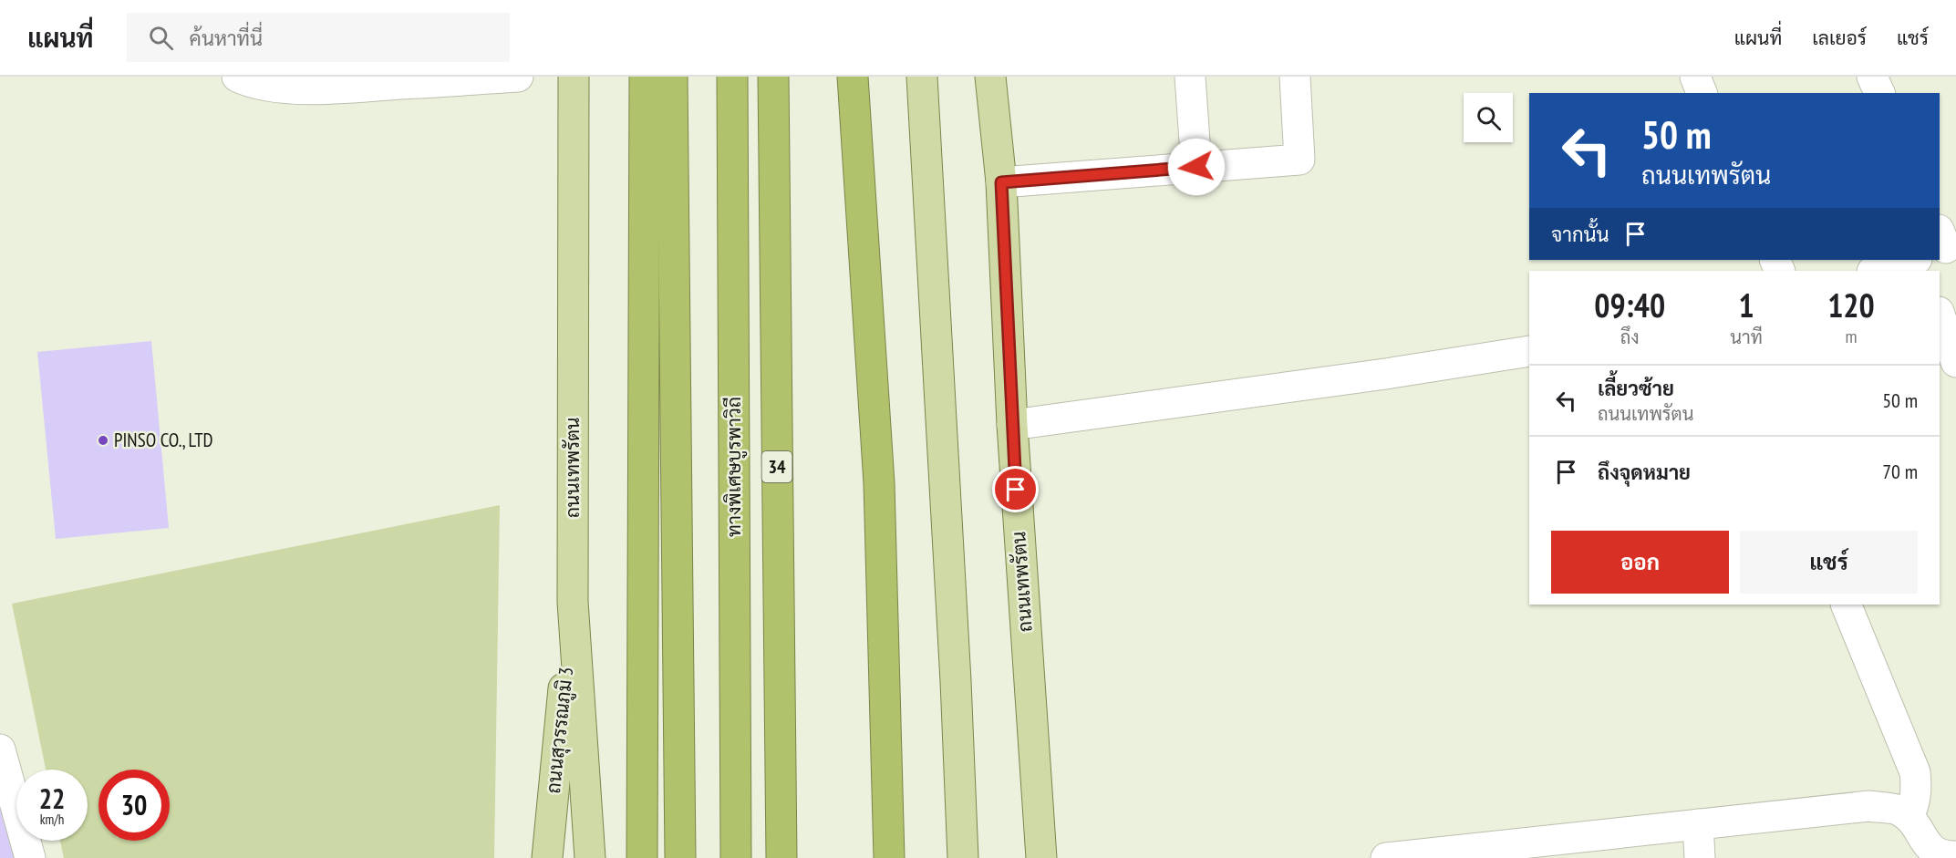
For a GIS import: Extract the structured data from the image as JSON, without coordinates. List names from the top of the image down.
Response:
{
  "streets": {
    "highway": ["ทางพิเศษบูรพาวิถี", "34"],
    "main road": ["ถนนเทพรัตน", "ถนนสุวรรณภูมิ 3"]
  },
  "crossings": [
    ["ถนนเทพรัตน", "ถนนสุวรรณภูมิ 3"]
  ],
  "places": ["PINSO CO., LTD"],
  "page": {
    "header": "แผนที่",
    "search": "ค้นหาที่นี่",
    "nav": ["แผนที่", "เลเยอร์", "แชร์"],
    "turn": ["50 m", "ถนนเทพรัตน"],
    "then": "จากนั้น",
    "eta": [
      "09:40",
      "ถึง",
      "1",
      "นาที",
      "120",
      "m"
    ],
    "list": [
      {
        "name": "เลี้ยวซ้าย",
        "note": "ถนนเทพรัตน",
        "value": "50 m"
      },
      {
        "name": "ถึงจุดหมาย",
        "value": "70 m"
      }
    ],
    "buttons": ["ออก", "แชร์"],
    "speed": "22 km/h",
    "limit": "30"
  }
}
